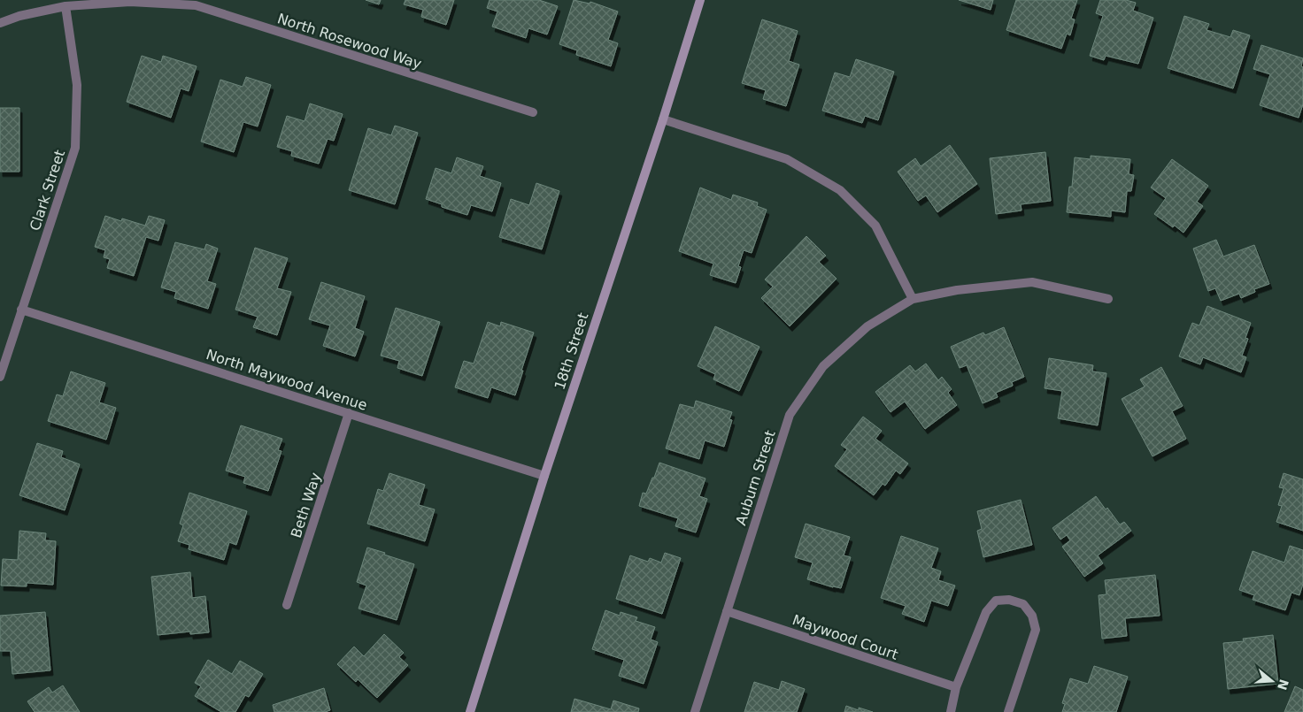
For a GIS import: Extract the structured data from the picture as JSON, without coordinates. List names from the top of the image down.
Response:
{
  "streets": {
    "main road": ["18th Street"],
    "street": [
      "North Rosewood Way",
      "Clark Street",
      "North Maywood Avenue",
      "Auburn Street",
      "Beth Way",
      "Maywood Court"
    ]
  },
  "crossings": [
    ["North Rosewood Way", "Clark Street"],
    ["Clark Street", "North Maywood Avenue"],
    ["18th Street", "North Maywood Avenue"],
    ["North Maywood Avenue", "Beth Way"],
    ["Auburn Street", "Maywood Court"]
  ],
  "north": "right"
}
